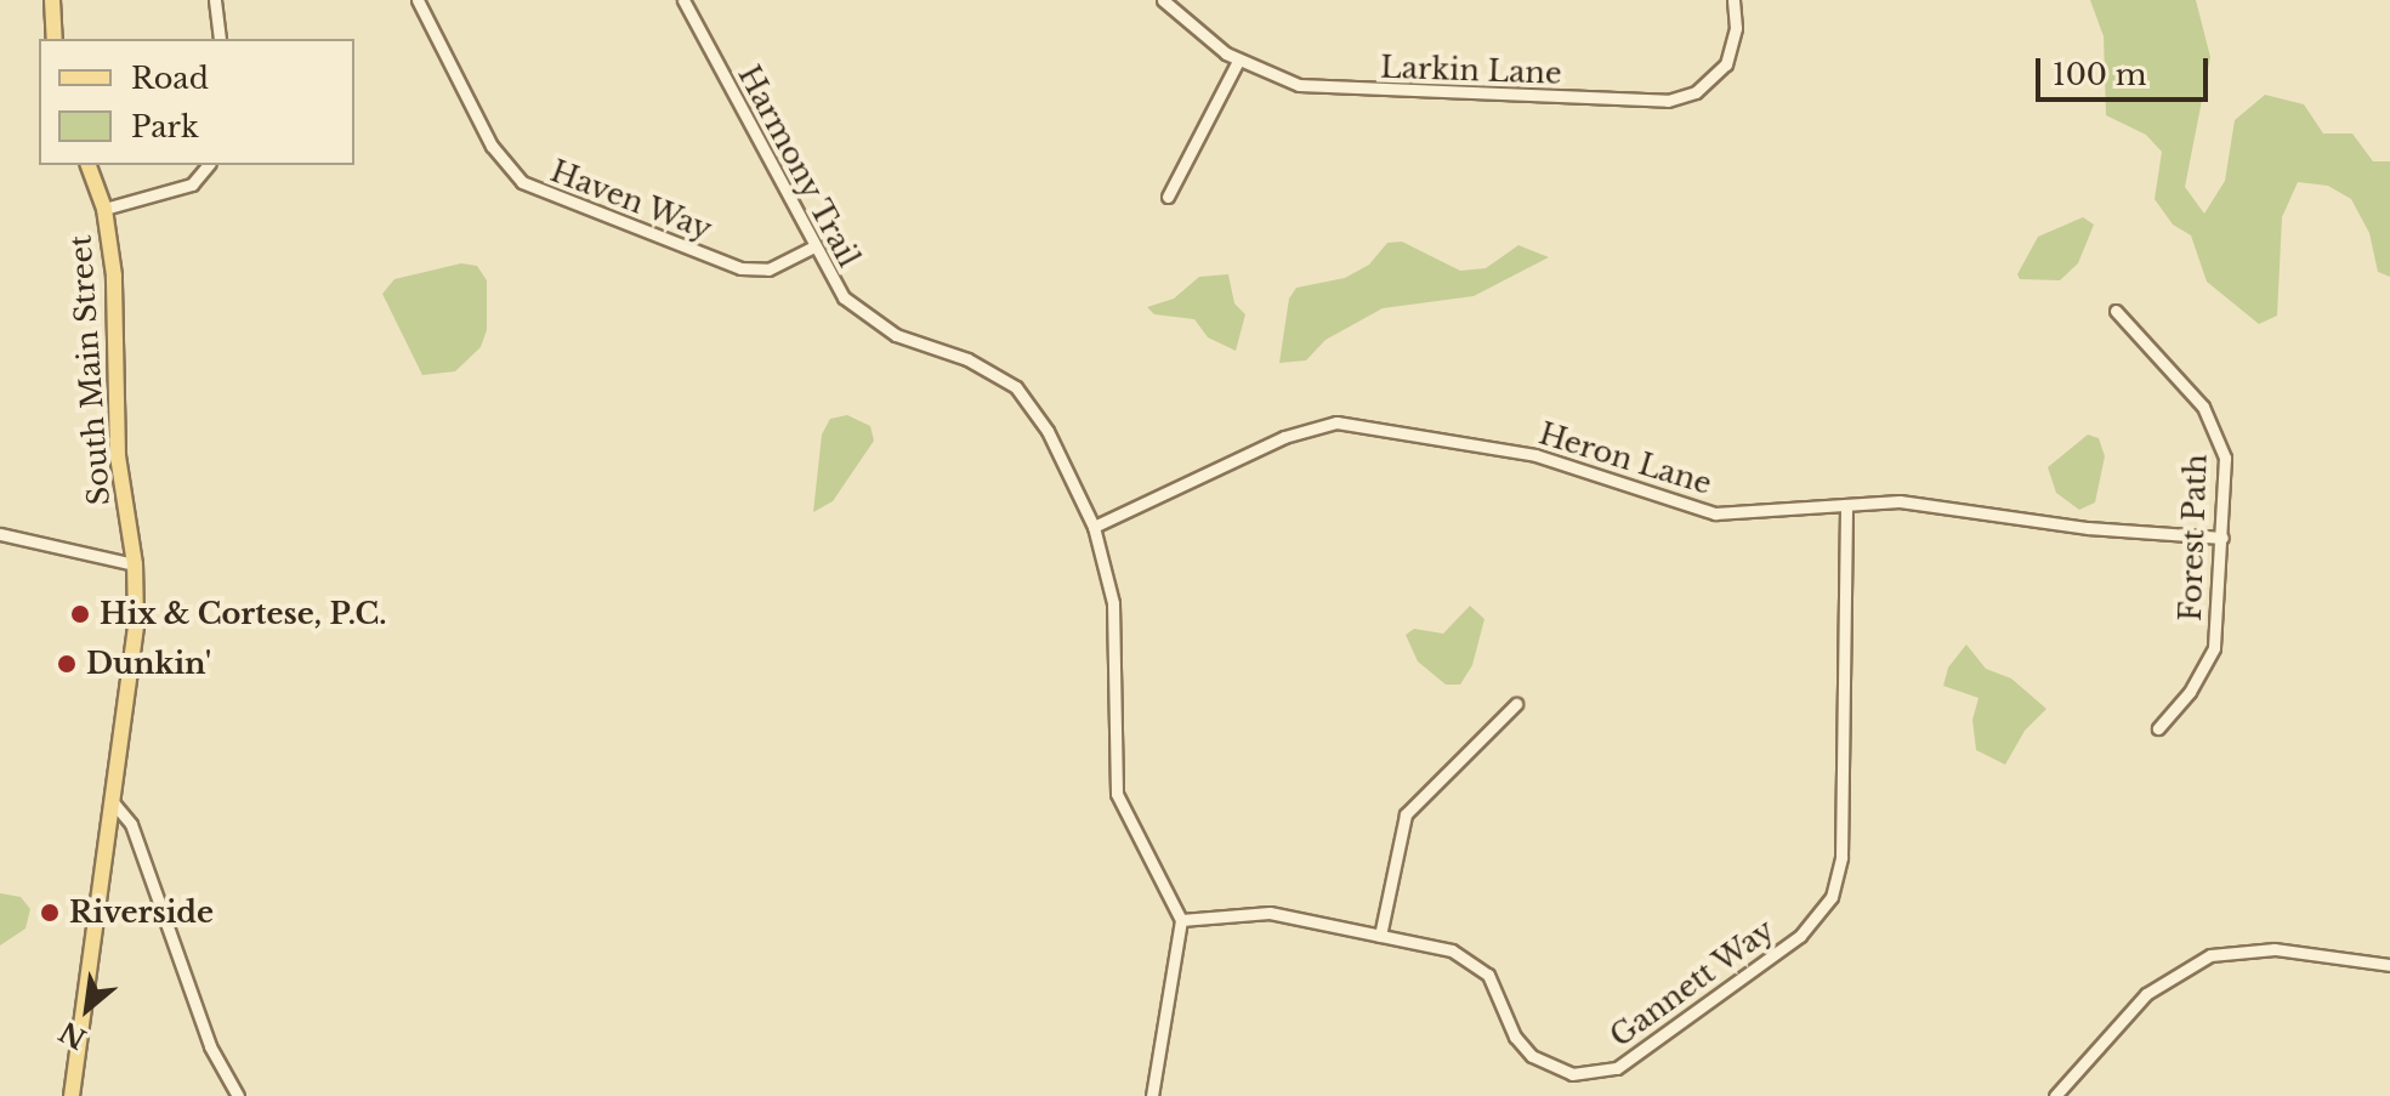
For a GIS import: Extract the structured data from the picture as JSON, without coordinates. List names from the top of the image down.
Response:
{
  "streets": {
    "main road": ["South Main Street"],
    "street": [
      "Larkin Lane",
      "Harmony Trail",
      "Haven Way",
      "Heron Lane",
      "Forest Path",
      "Gannett Way"
    ]
  },
  "crossings": [
    ["Harmony Trail", "Haven Way"],
    ["Harmony Trail", "Heron Lane"],
    ["Harmony Trail", "Gannett Way"],
    ["Heron Lane", "Forest Path"],
    ["Heron Lane", "Gannett Way"]
  ],
  "places": ["Hix & Cortese, P.C.", "Dunkin'", "Riverside"],
  "legend": ["Road", "Park"],
  "scale_bar": "100 m",
  "north": "bottom left"
}
